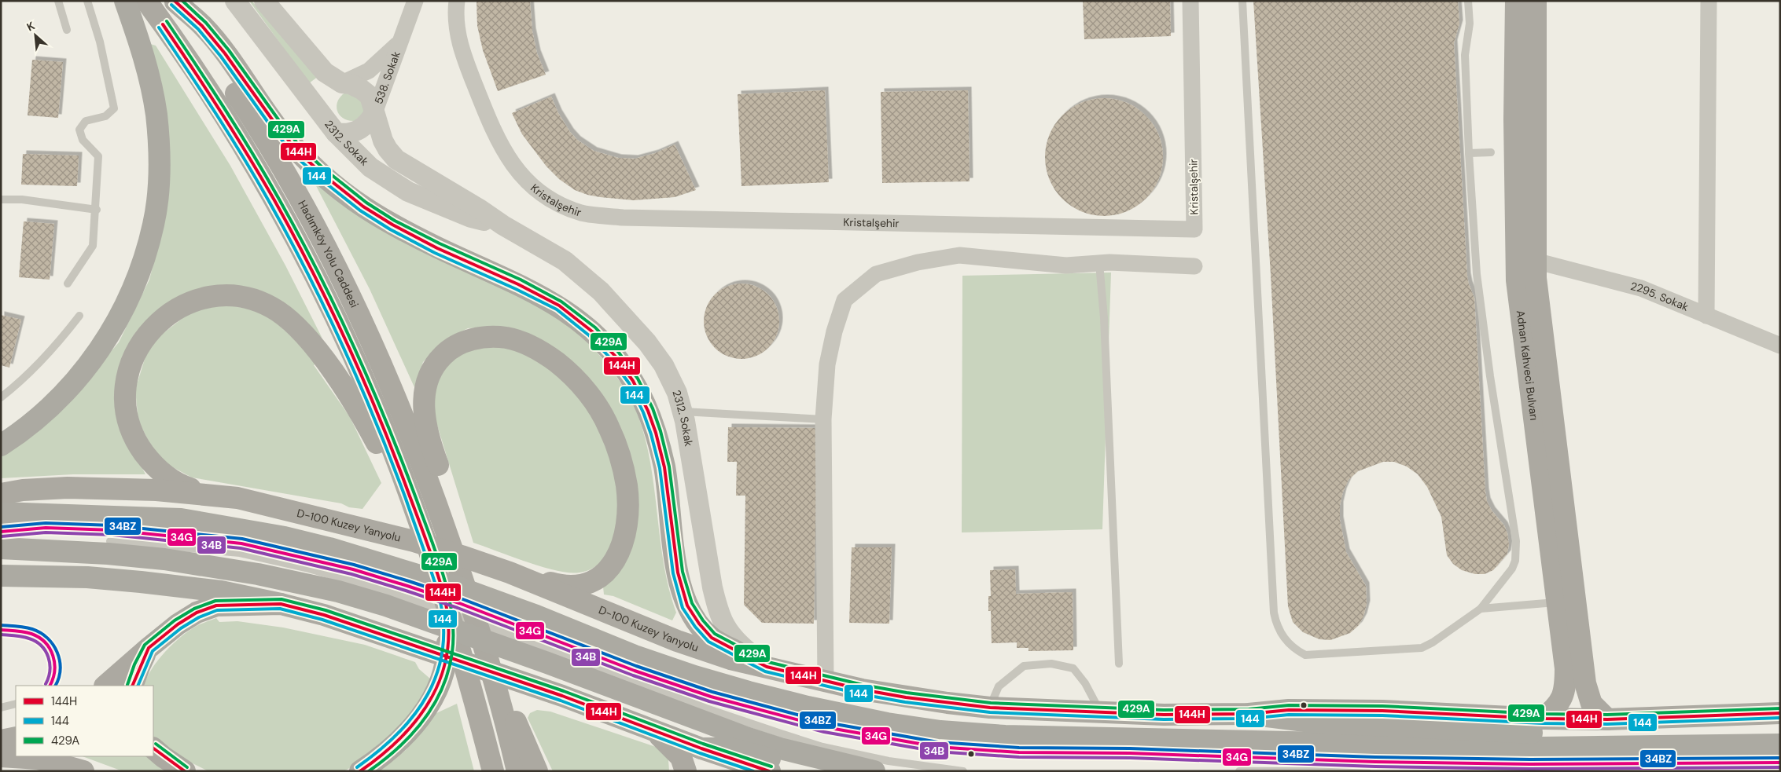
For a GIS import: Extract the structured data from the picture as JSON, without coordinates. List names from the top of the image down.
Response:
{
  "streets": {
    "main road": ["Hadımköy Yolu Caddesi", "Adnan Kahveci Bulvarı", "D-100 Kuzey Yanyolu"],
    "street": [
      "538. Sokak",
      "2312. Sokak",
      "Kristalşehir",
      "2295. Sokak"
    ]
  },
  "crossings": [
    ["538. Sokak", "2312. Sokak"],
    ["2312. Sokak", "D-100 Kuzey Yanyolu"],
    ["2295. Sokak", "Adnan Kahveci Bulvarı"],
    ["Adnan Kahveci Bulvarı", "D-100 Kuzey Yanyolu"]
  ],
  "lines": [
    "transit line 144H",
    "transit line 429A",
    "transit line 144",
    "transit line 34BZ",
    "transit line 34G",
    "transit line 34B"
  ],
  "legend": ["144H", "144", "429A"],
  "north": "top left"
}
